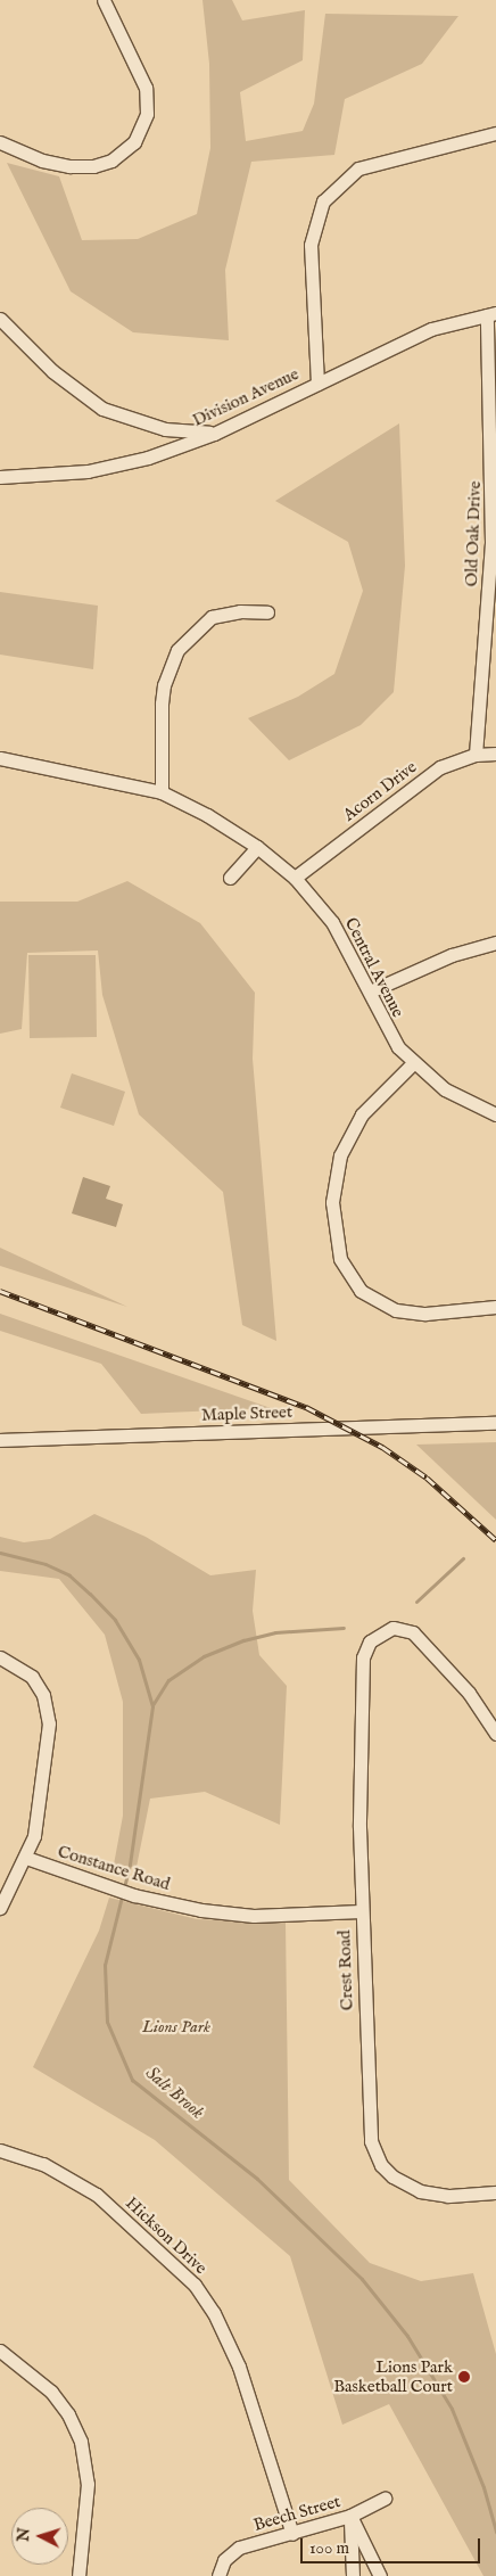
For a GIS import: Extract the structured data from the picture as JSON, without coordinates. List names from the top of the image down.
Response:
{
  "streets": {
    "street": [
      "Division Avenue",
      "Old Oak Drive",
      "Acorn Drive",
      "Central Avenue",
      "Maple Street",
      "Constance Road",
      "Crest Road",
      "Hickson Drive",
      "Beech Street"
    ]
  },
  "crossings": [
    ["Division Avenue", "Old Oak Drive"],
    ["Old Oak Drive", "Acorn Drive"],
    ["Acorn Drive", "Central Avenue"],
    ["Constance Road", "Crest Road"],
    ["Hickson Drive", "Beech Street"]
  ],
  "water": ["Salt Brook"],
  "parks": ["Lions Park"],
  "places": ["Lions Park Basketball Court"],
  "scale_bar": "100 m",
  "north": "left"
}
